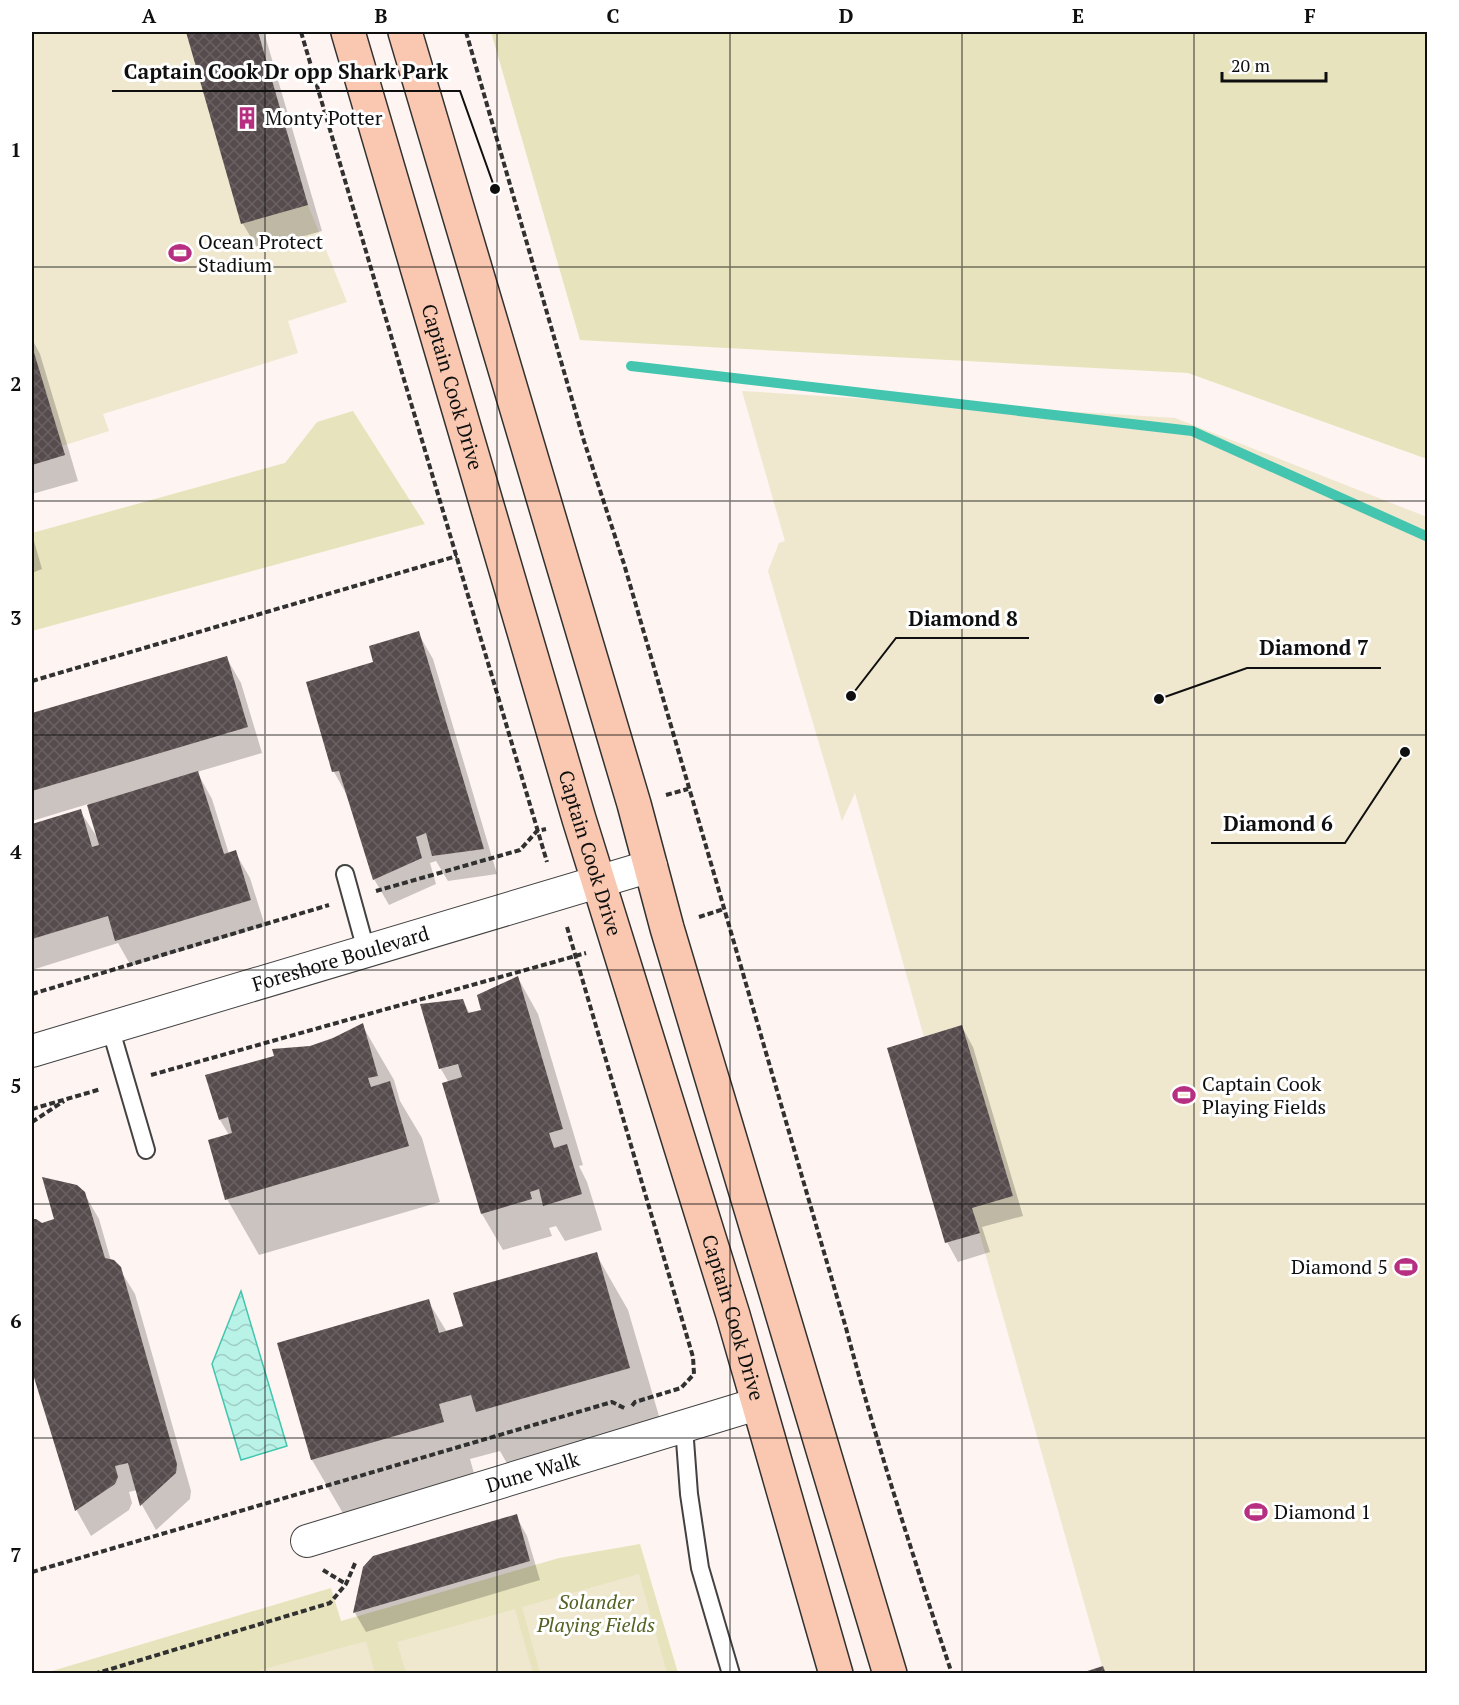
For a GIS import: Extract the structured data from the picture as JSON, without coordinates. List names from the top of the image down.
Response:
{
  "streets": {
    "main road": ["Captain Cook Drive"],
    "street": ["Foreshore Boulevard", "Dune Walk"]
  },
  "crossings": [
    ["Captain Cook Drive", "Foreshore Boulevard"],
    ["Captain Cook Drive", "Dune Walk"]
  ],
  "parks": ["Solander Playing Fields"],
  "places": {
    "building": ["Monty Potter"],
    "other": [
      "Captain Cook Dr opp Shark Park",
      "Diamond 8",
      "Diamond 7",
      "Diamond 6"
    ],
    "sports": [
      "Ocean Protect Stadium",
      "Captain Cook Playing Fields",
      "Diamond 5",
      "Diamond 1"
    ]
  },
  "scale_bar": "20 m",
  "grid": {
    "columns": [
      "A",
      "B",
      "C",
      "D",
      "E",
      "F"
    ],
    "rows": [
      "1",
      "2",
      "3",
      "4",
      "5",
      "6",
      "7"
    ]
  }
}
